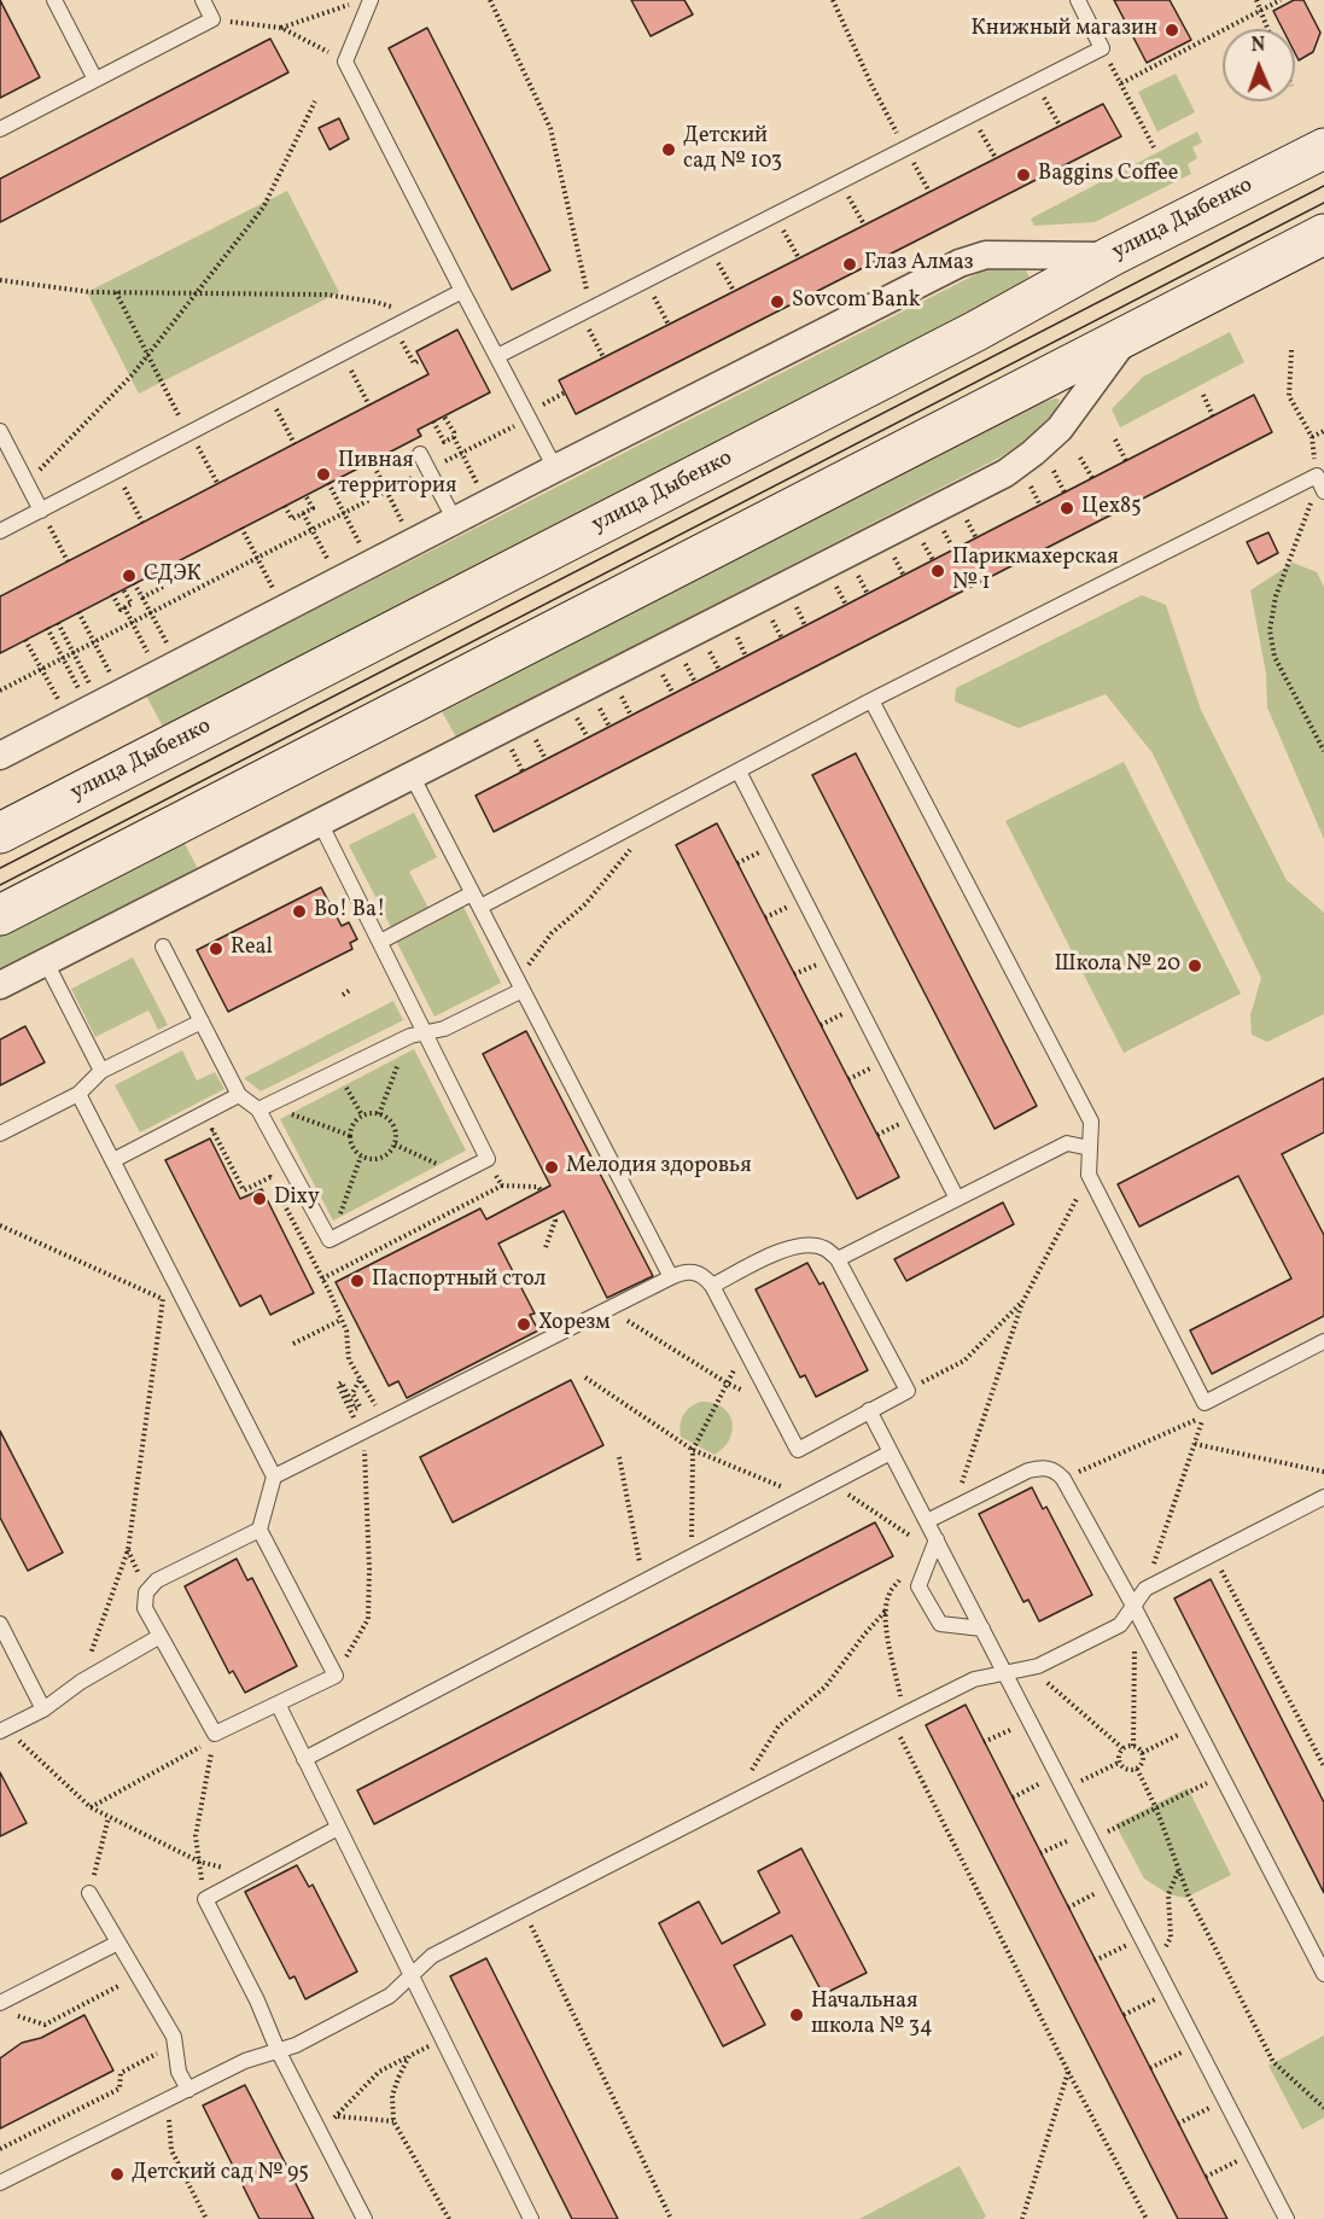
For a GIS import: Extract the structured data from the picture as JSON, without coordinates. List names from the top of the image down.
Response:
{
  "streets": {
    "main road": ["улица Дыбенко"]
  },
  "places": [
    "Книжный магазин",
    "Детский сад № 103",
    "Baggins Coffee",
    "Глаз Алмаз",
    "Sovcom Bank",
    "Пивная территория",
    "Цех85",
    "Парикмахерская № 1",
    "СДЭК",
    "Во! Ва!",
    "Real",
    "Школа № 20",
    "Мелодия здоровья",
    "Dixy",
    "Паспортный стол",
    "Хорезм",
    "Начальная школа № 34",
    "Детский сад № 95"
  ],
  "north": "top"
}
